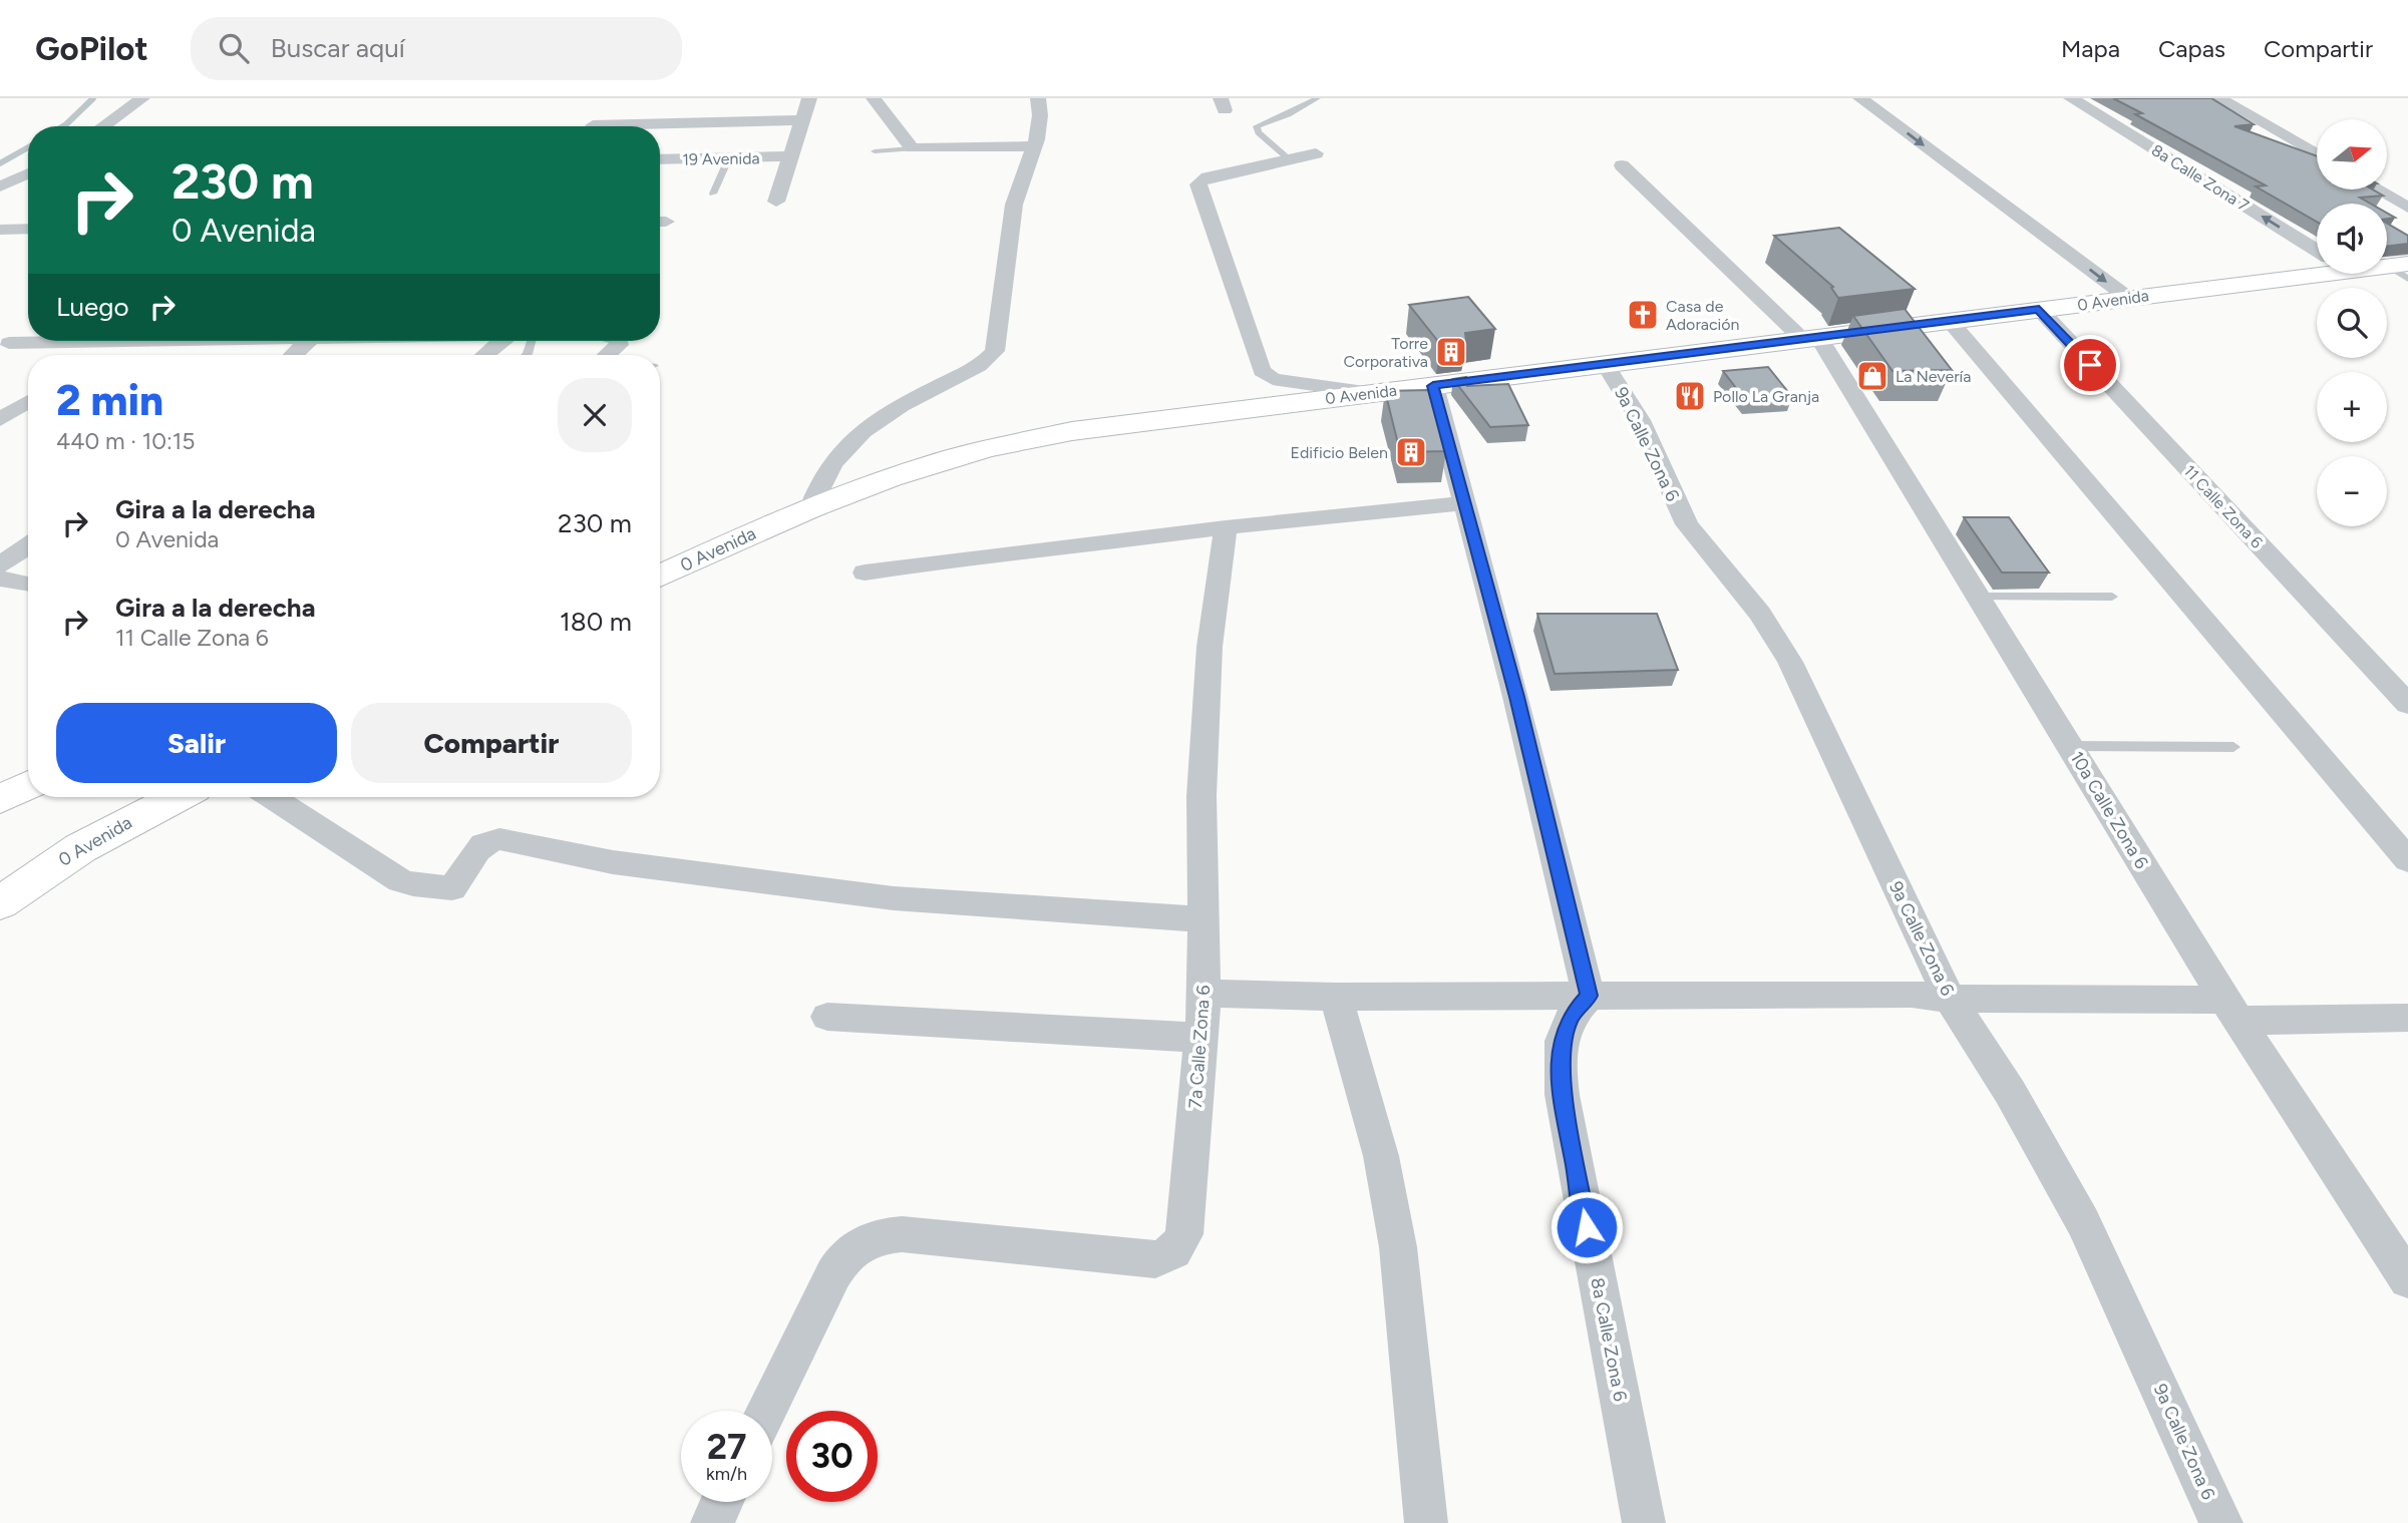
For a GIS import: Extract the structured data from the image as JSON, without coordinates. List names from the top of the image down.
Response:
{
  "streets": {
    "street": [
      "19 Avenida",
      "8a Calle Zona 7",
      "0 Avenida",
      "9a Calle Zona 6",
      "11 Calle Zona 6",
      "10a Calle Zona 6",
      "7a Calle Zona 6",
      "8a Calle Zona 6"
    ]
  },
  "crossings": [
    ["0 Avenida", "9a Calle Zona 6"],
    ["0 Avenida", "11 Calle Zona 6"],
    ["0 Avenida", "10a Calle Zona 6"]
  ],
  "places": {
    "church": ["Casa de Adoración"],
    "building": ["Torre Corporativa", "Edificio Belen"],
    "shop": ["La Nevería"],
    "restaurant": ["Pollo La Granja"]
  },
  "north": "right",
  "page": {
    "header": "GoPilot",
    "search": "Buscar aquí",
    "nav": ["Mapa", "Capas", "Compartir"],
    "map_buttons": ["+", "−"],
    "turn": ["230 m", "0 Avenida"],
    "then": "Luego",
    "heading": ["2 min", "440 m · 10:15"],
    "list": [
      {
        "name": "Gira a la derecha",
        "note": "0 Avenida",
        "value": "230 m"
      },
      {
        "name": "Gira a la derecha",
        "note": "11 Calle Zona 6",
        "value": "180 m"
      }
    ],
    "buttons": ["Salir", "Compartir"],
    "speed": "27 km/h",
    "limit": "30"
  }
}
